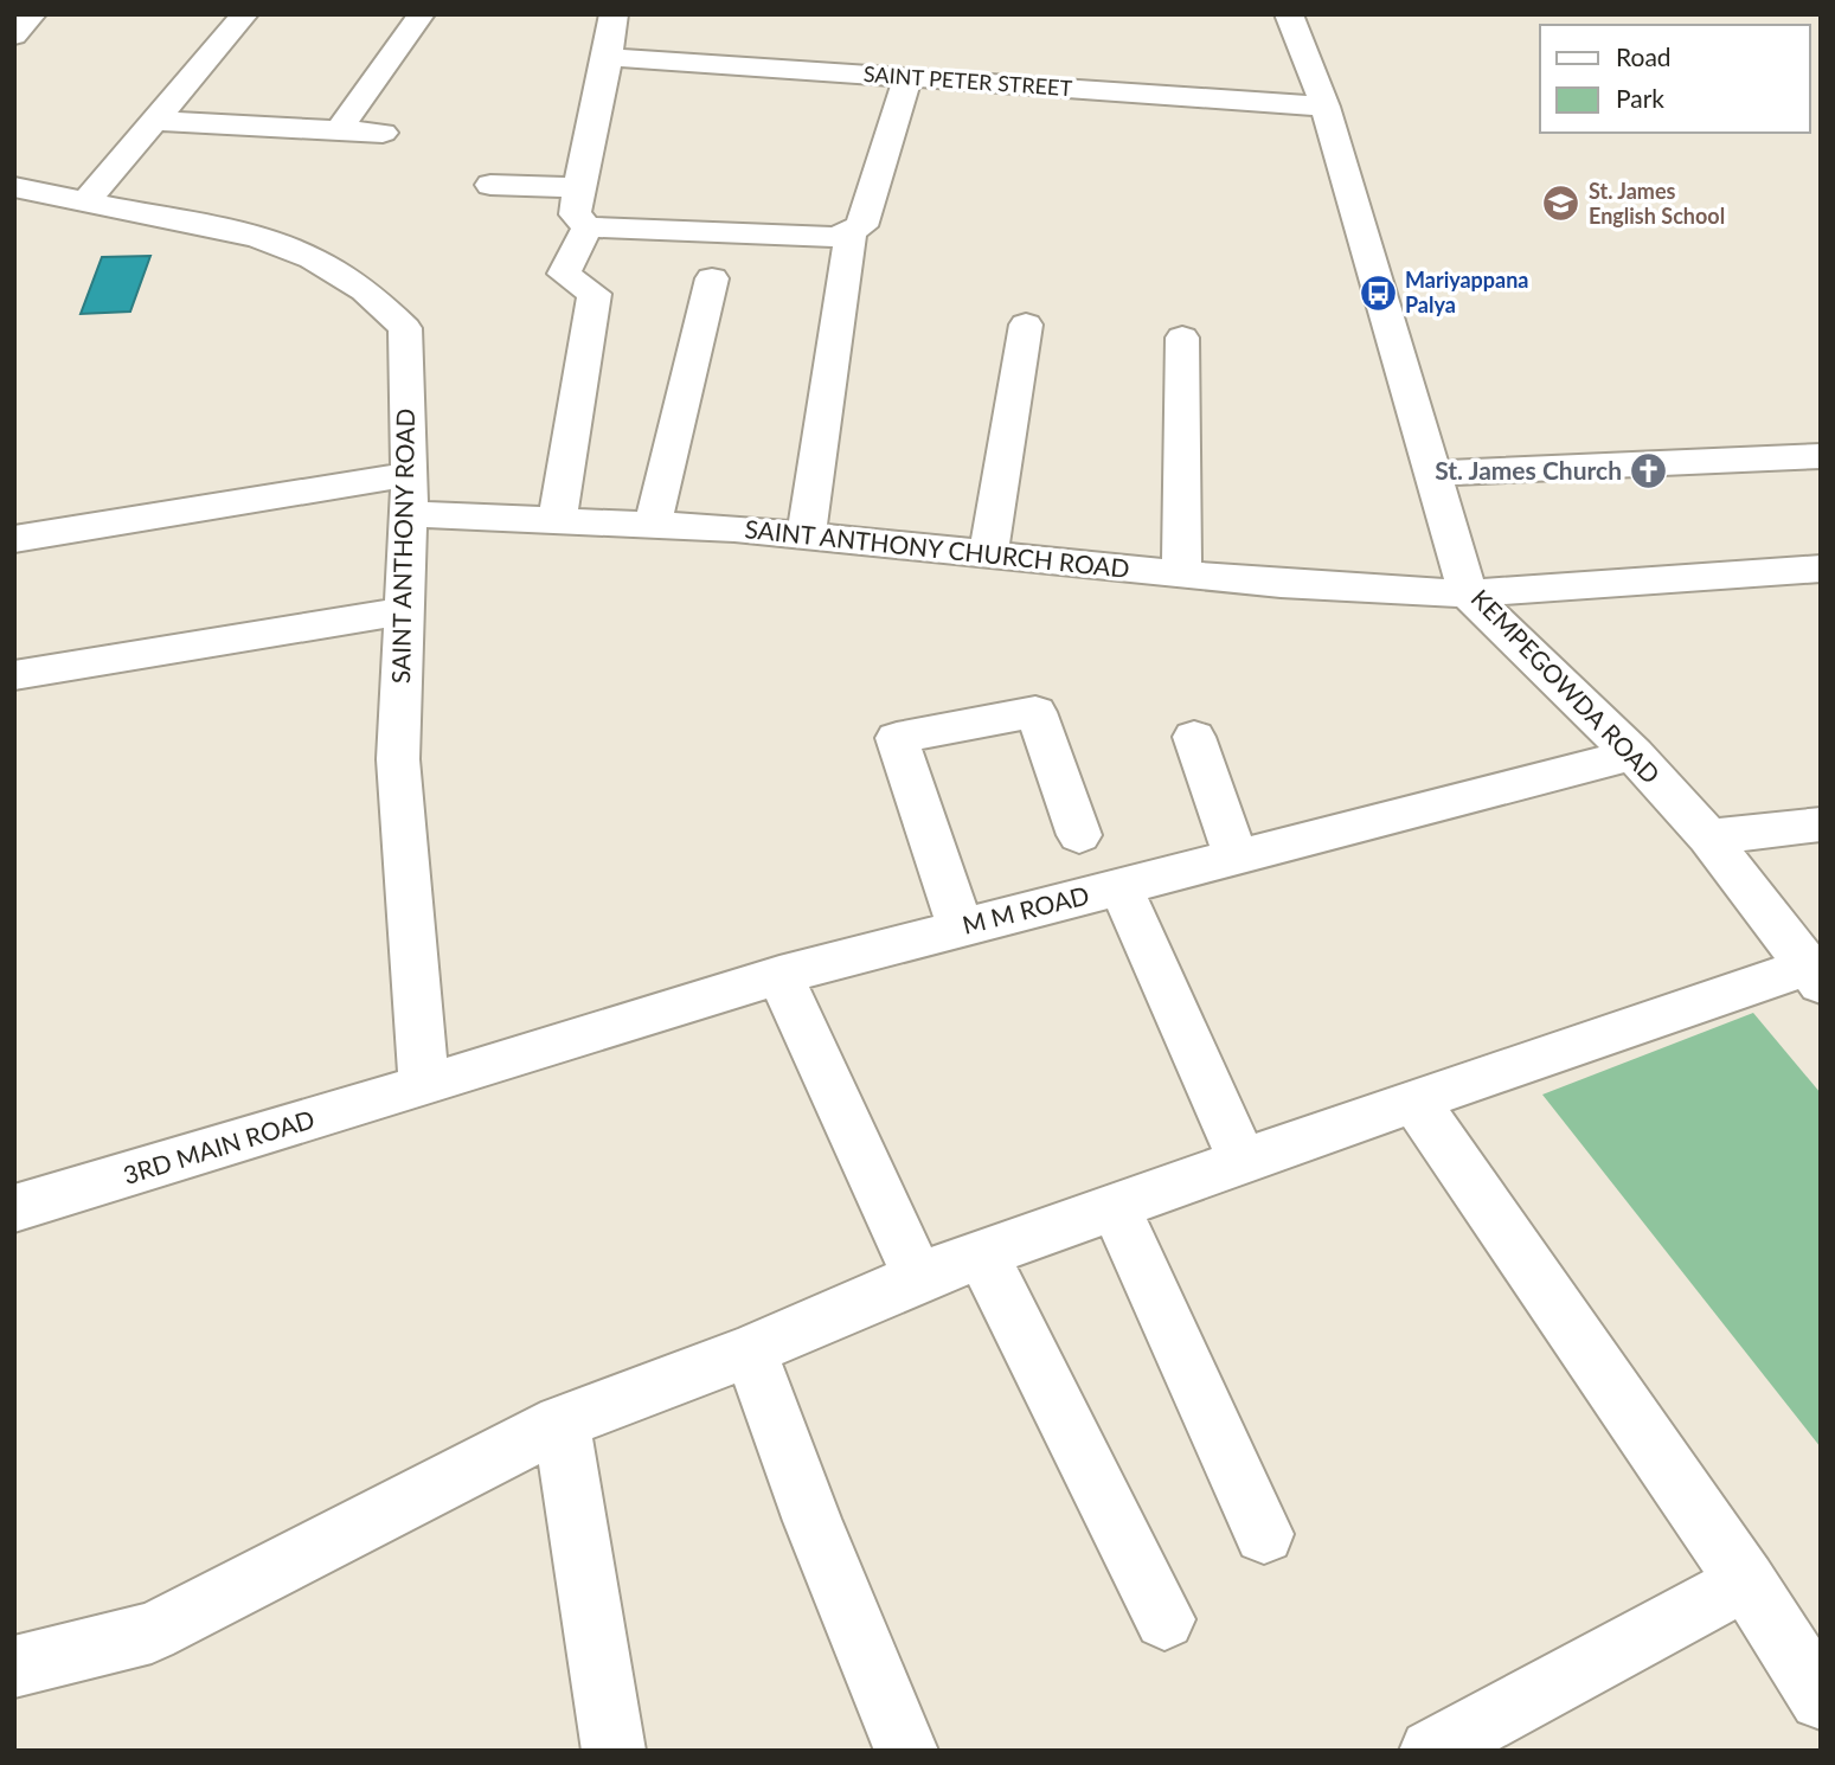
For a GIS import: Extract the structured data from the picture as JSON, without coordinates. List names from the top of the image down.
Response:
{
  "streets": {
    "street": [
      "SAINT PETER STREET",
      "SAINT ANTHONY ROAD",
      "SAINT ANTHONY CHURCH ROAD",
      "KEMPEGOWDA ROAD",
      "M M ROAD",
      "3RD MAIN ROAD"
    ]
  },
  "crossings": [
    ["SAINT PETER STREET", "KEMPEGOWDA ROAD"],
    ["SAINT ANTHONY ROAD", "SAINT ANTHONY CHURCH ROAD"],
    ["SAINT ANTHONY ROAD", "M M ROAD"],
    ["SAINT ANTHONY ROAD", "3RD MAIN ROAD"],
    ["SAINT ANTHONY CHURCH ROAD", "KEMPEGOWDA ROAD"],
    ["KEMPEGOWDA ROAD", "M M ROAD"],
    ["M M ROAD", "3RD MAIN ROAD"]
  ],
  "places": {
    "school or university": ["St. James English School"],
    "bus stop": ["Mariyappana Palya"],
    "church": ["St. James Church"]
  },
  "legend": ["Road", "Park"]
}
